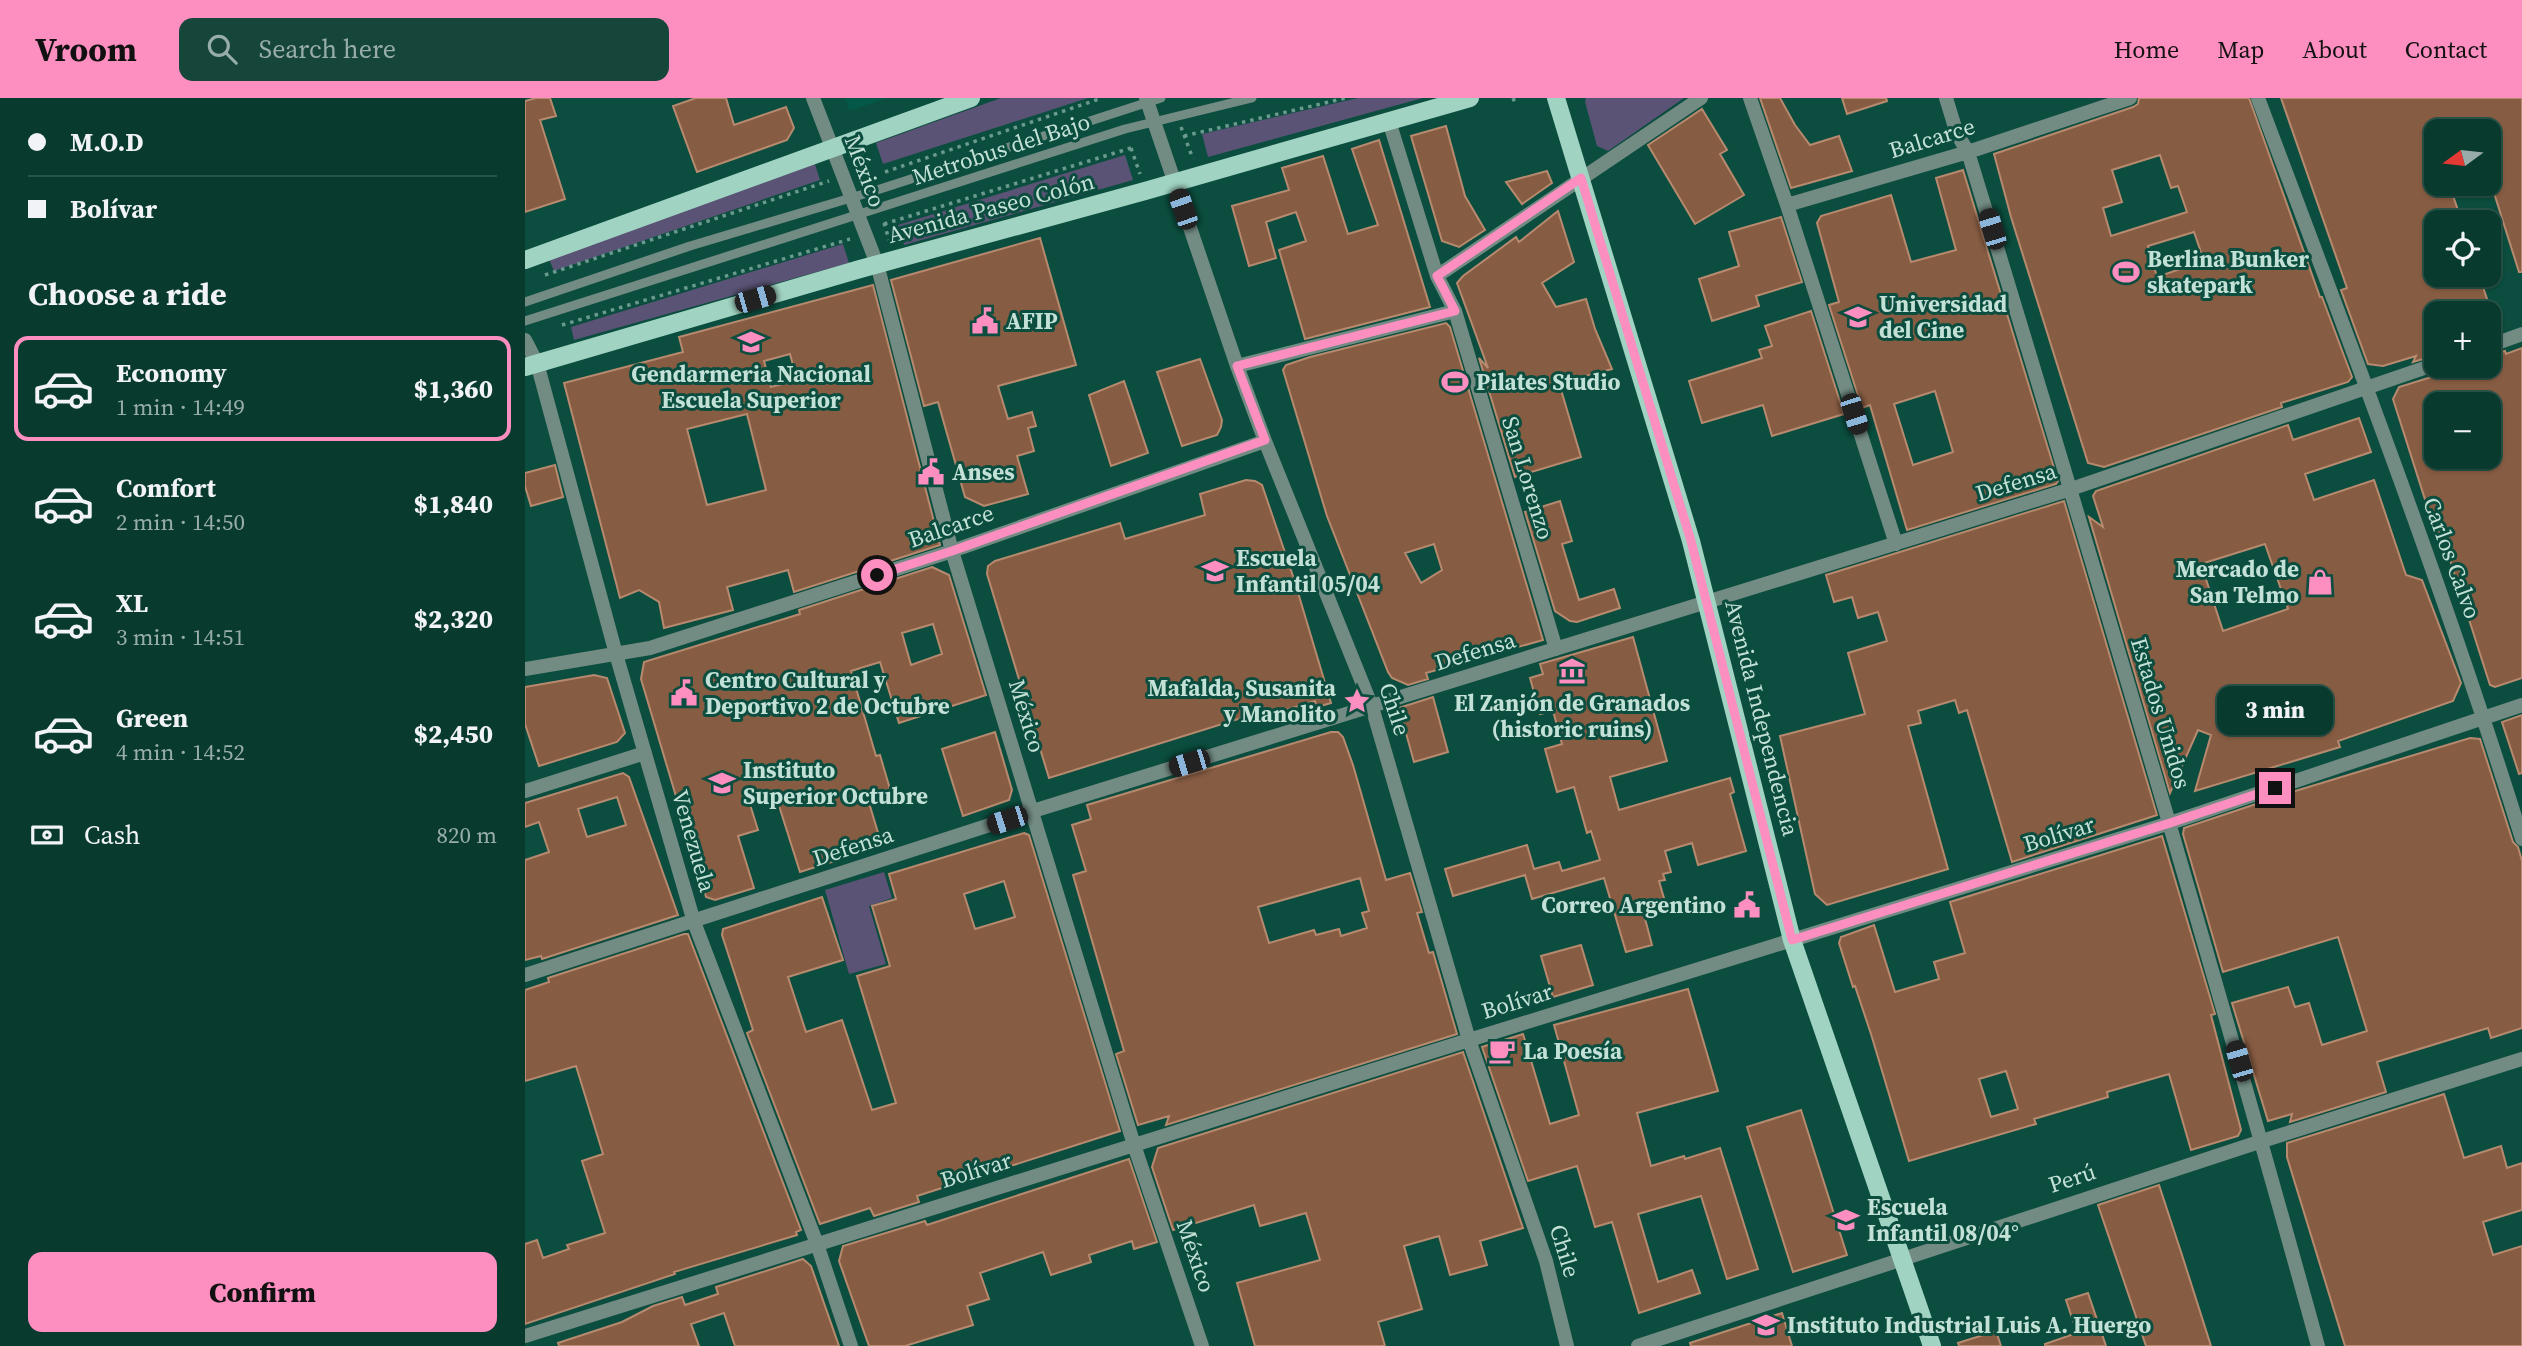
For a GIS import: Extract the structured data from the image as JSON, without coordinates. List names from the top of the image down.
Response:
{
  "streets": {
    "main road": ["Avenida Paseo Colón", "Avenida Independencia"],
    "street": [
      "Balcarce",
      "México",
      "San Lorenzo",
      "Defensa",
      "Carlos Calvo",
      "Chile",
      "Estados Unidos",
      "Bolívar",
      "Venezuela",
      "Perú"
    ],
    "lane": ["Metrobus del Bajo"]
  },
  "crossings": [
    ["Balcarce", "México"],
    ["Balcarce", "Chile"],
    ["Balcarce", "Estados Unidos"],
    ["Balcarce", "Venezuela"],
    ["Metrobus del Bajo", "México"],
    ["Metrobus del Bajo", "Chile"],
    ["México", "Avenida Paseo Colón"],
    ["México", "Defensa"],
    ["México", "Bolívar"],
    ["Avenida Paseo Colón", "San Lorenzo"],
    ["Avenida Paseo Colón", "Chile"],
    ["Avenida Paseo Colón", "Venezuela"],
    ["San Lorenzo", "Defensa"],
    ["Defensa", "Carlos Calvo"],
    ["Defensa", "Chile"],
    ["Defensa", "Estados Unidos"],
    ["Defensa", "Avenida Independencia"],
    ["Defensa", "Venezuela"],
    ["Carlos Calvo", "Bolívar"],
    ["Chile", "Bolívar"],
    ["Estados Unidos", "Bolívar"],
    ["Estados Unidos", "Perú"],
    ["Avenida Independencia", "Bolívar"],
    ["Avenida Independencia", "Perú"],
    ["Bolívar", "Venezuela"]
  ],
  "places": {
    "sports": ["Berlina Bunker skatepark", "Pilates Studio"],
    "school or university": [
      "Universidad del Cine",
      "Gendarmeria Nacional Escuela Superior",
      "Escuela Infantil 05/04",
      "Instituto Superior Octubre",
      "Escuela Infantil 08/04°",
      "Instituto Industrial Luis A. Huergo"
    ],
    "public building": [
      "AFIP",
      "Anses",
      "Centro Cultural y Deportivo 2 de Octubre",
      "Correo Argentino"
    ],
    "shop": ["Mercado de San Telmo"],
    "museum": ["El Zanjón de Granados (historic ruins)"],
    "place": ["Mafalda, Susanita y Manolito"],
    "cafe": ["La Poesía"]
  },
  "north": "left",
  "page": {
    "header": "Vroom",
    "search": "Search here",
    "nav": [
      "Home",
      "Map",
      "About",
      "Contact"
    ],
    "banner": ["M.O.D", "Bolívar"],
    "map_buttons": ["+", "−"],
    "heading": "Choose a ride",
    "list": [
      {
        "name": "Economy",
        "note": "1 min · 14:49",
        "value": "$1,360"
      },
      {
        "name": "Comfort",
        "note": "2 min · 14:50",
        "value": "$1,840"
      },
      {
        "name": "XL",
        "note": "3 min · 14:51",
        "value": "$2,320"
      },
      {
        "name": "Green",
        "note": "4 min · 14:52",
        "value": "$2,450"
      }
    ],
    "bubble": "3 min",
    "pay": ["Cash", "820 m"],
    "buttons": "Confirm"
  }
}
